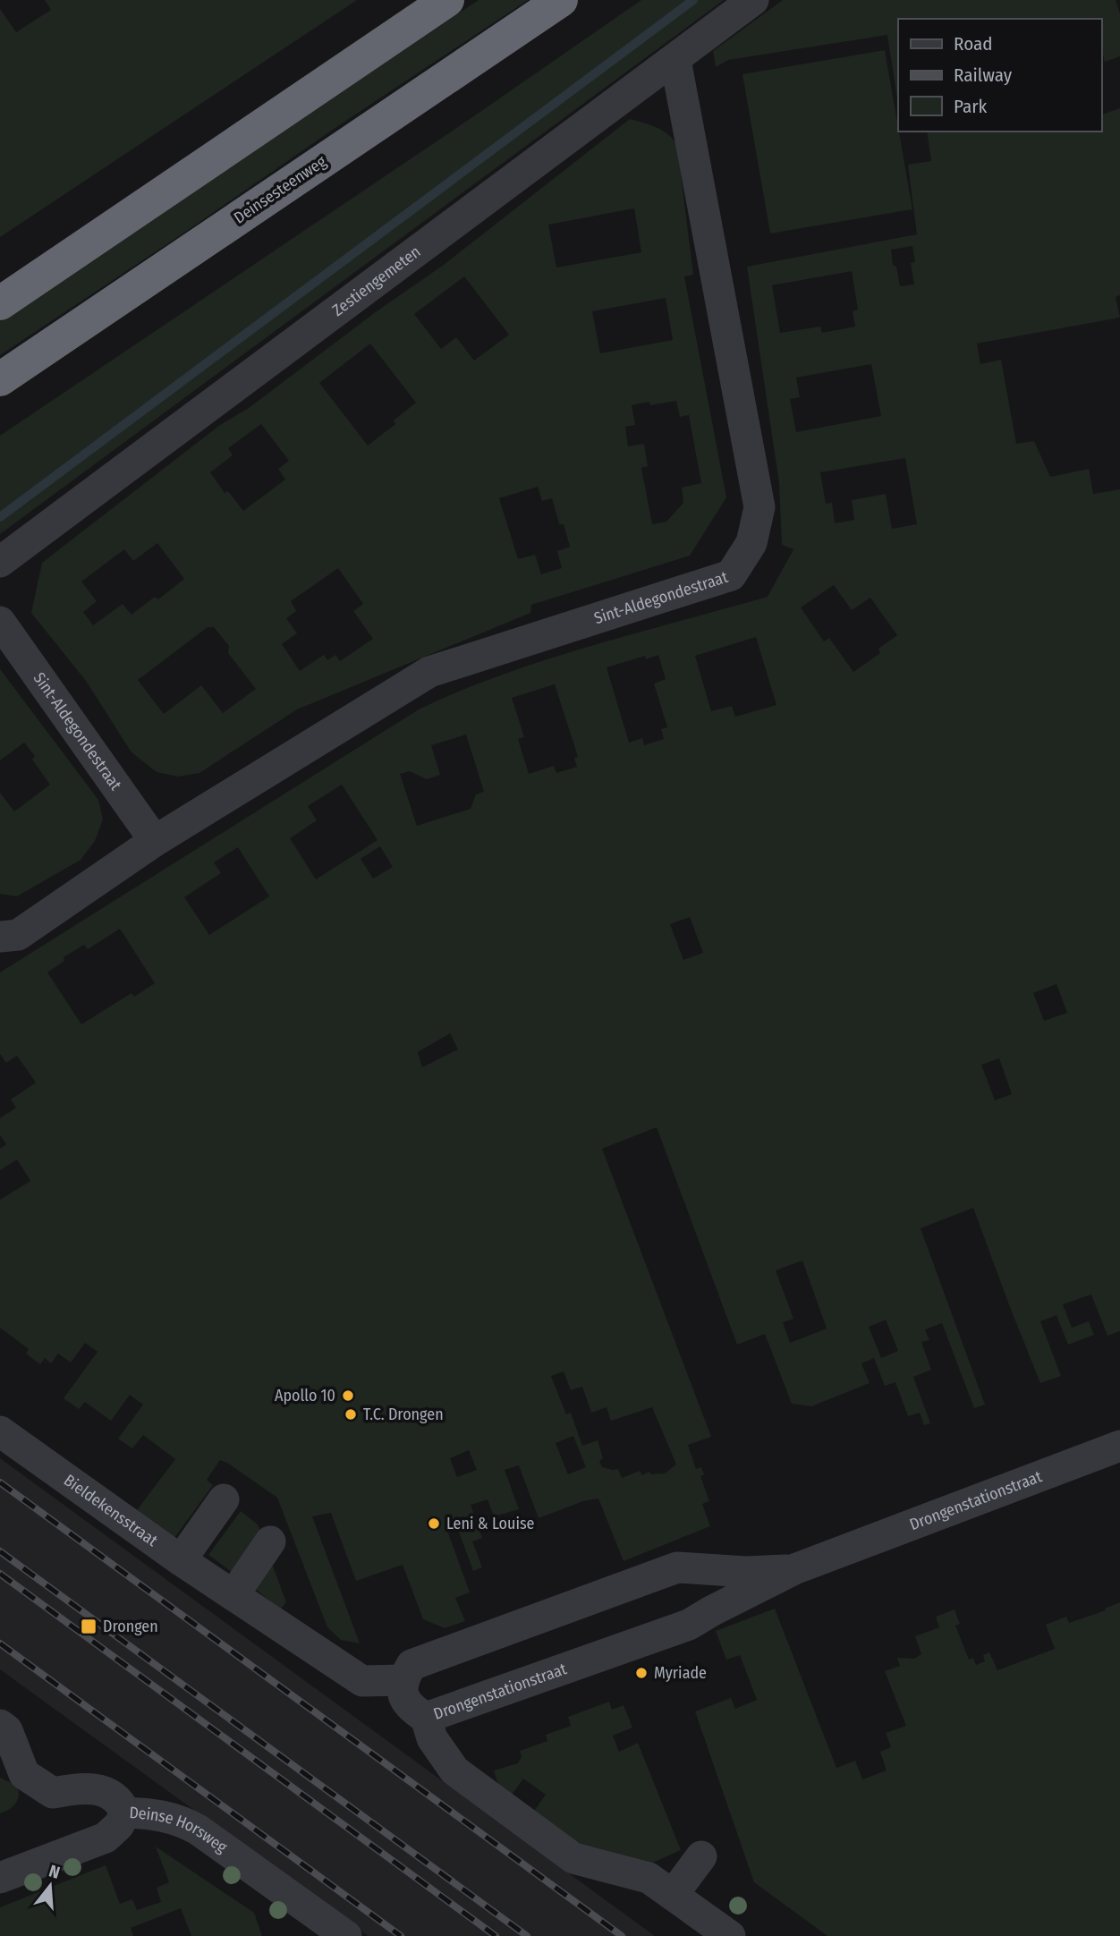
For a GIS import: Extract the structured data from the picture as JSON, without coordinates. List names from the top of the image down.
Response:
{
  "streets": {
    "highway": ["Deinsesteenweg"],
    "street": [
      "Zestiengemeten",
      "Sint-Aldegondestraat",
      "Drongenstationstraat",
      "Bieldekensstraat",
      "Deinse Horsweg"
    ]
  },
  "crossings": [
    ["Zestiengemeten", "Sint-Aldegondestraat"],
    ["Drongenstationstraat", "Bieldekensstraat"]
  ],
  "places": {
    "other": [
      "Apollo 10",
      "T.C. Drongen",
      "Leni & Louise",
      "Myriade"
    ],
    "transit": ["Drongen"]
  },
  "legend": ["Road", "Railway", "Park"],
  "north": "top"
}
